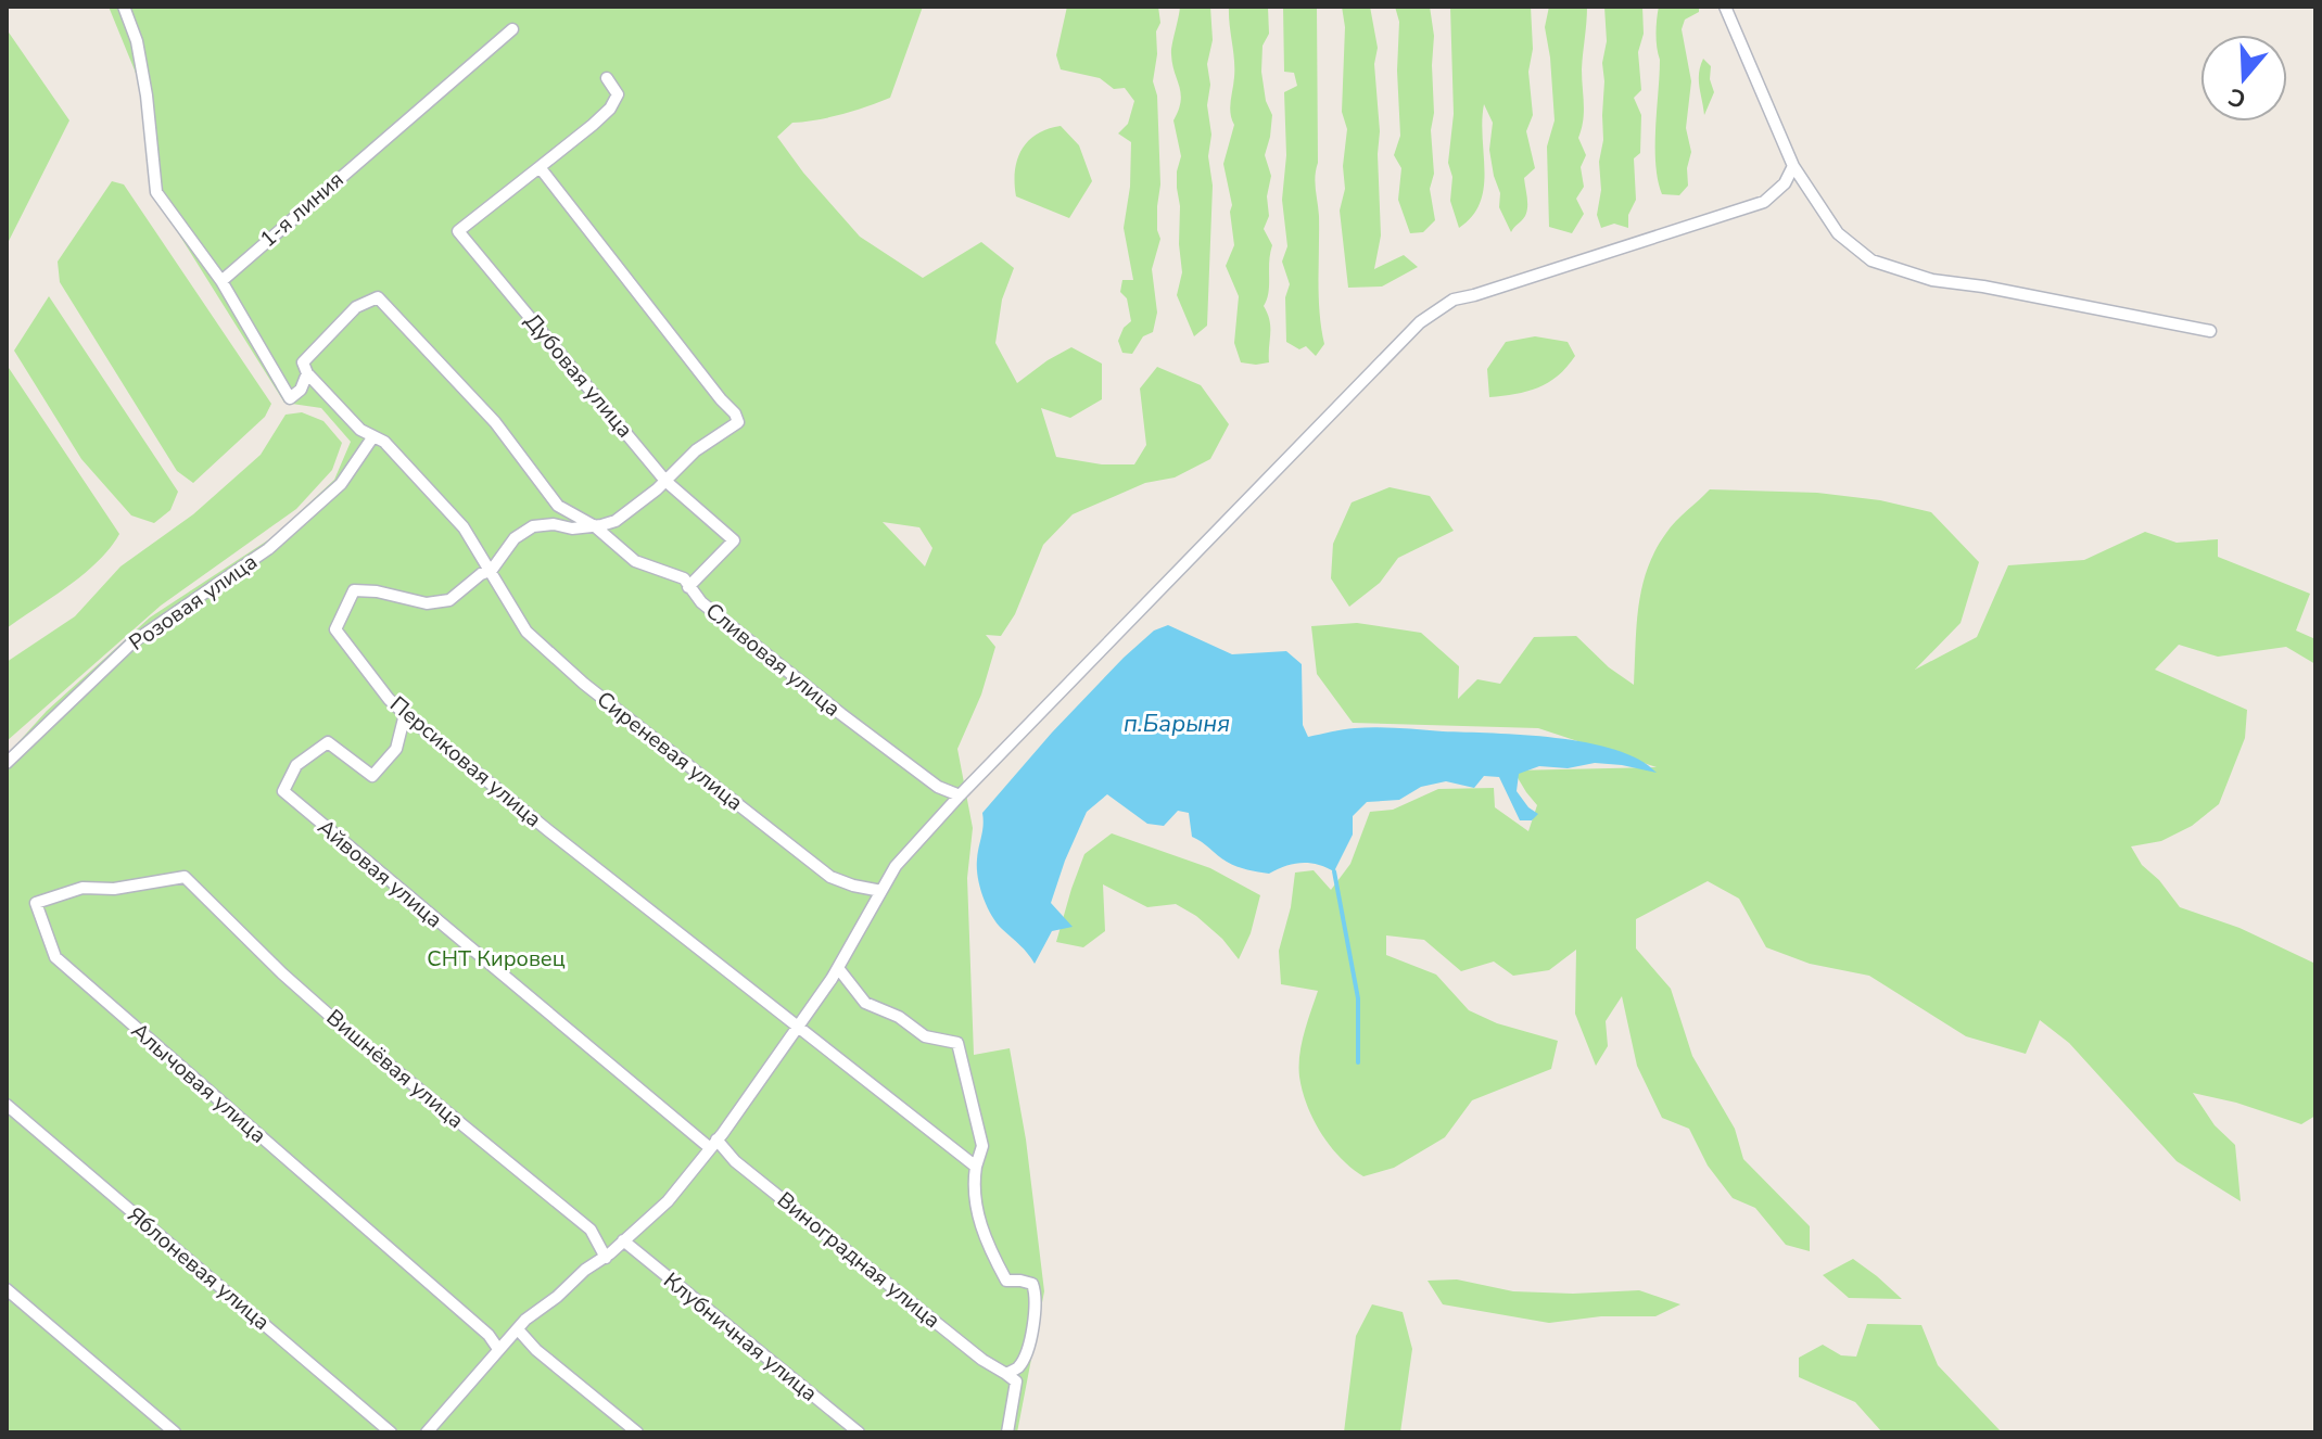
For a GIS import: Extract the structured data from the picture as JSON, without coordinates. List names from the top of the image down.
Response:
{
  "streets": {
    "street": [
      "1-я линия",
      "Дубовая улица",
      "Розовая улица",
      "Сливовая улица",
      "Сиреневая улица",
      "Персиковая улица",
      "Айвовая улица",
      "Вишнёвая улица",
      "Алычовая улица",
      "Виноградная улица",
      "Яблоневая улица",
      "Клубничная улица"
    ]
  },
  "crossings": [
    ["Дубовая улица", "Сливовая улица"],
    ["Дубовая улица", "Персиковая улица"],
    ["Розовая улица", "Сиреневая улица"],
    ["Сливовая улица", "Сиреневая улица"],
    ["Сливовая улица", "Персиковая улица"],
    ["Сиреневая улица", "Персиковая улица"],
    ["Персиковая улица", "Айвовая улица"],
    ["Айвовая улица", "Виноградная улица"],
    ["Вишнёвая улица", "Алычовая улица"]
  ],
  "water": ["п.Барыня"],
  "parks": ["СНТ Кировец"],
  "north": "bottom"
}
